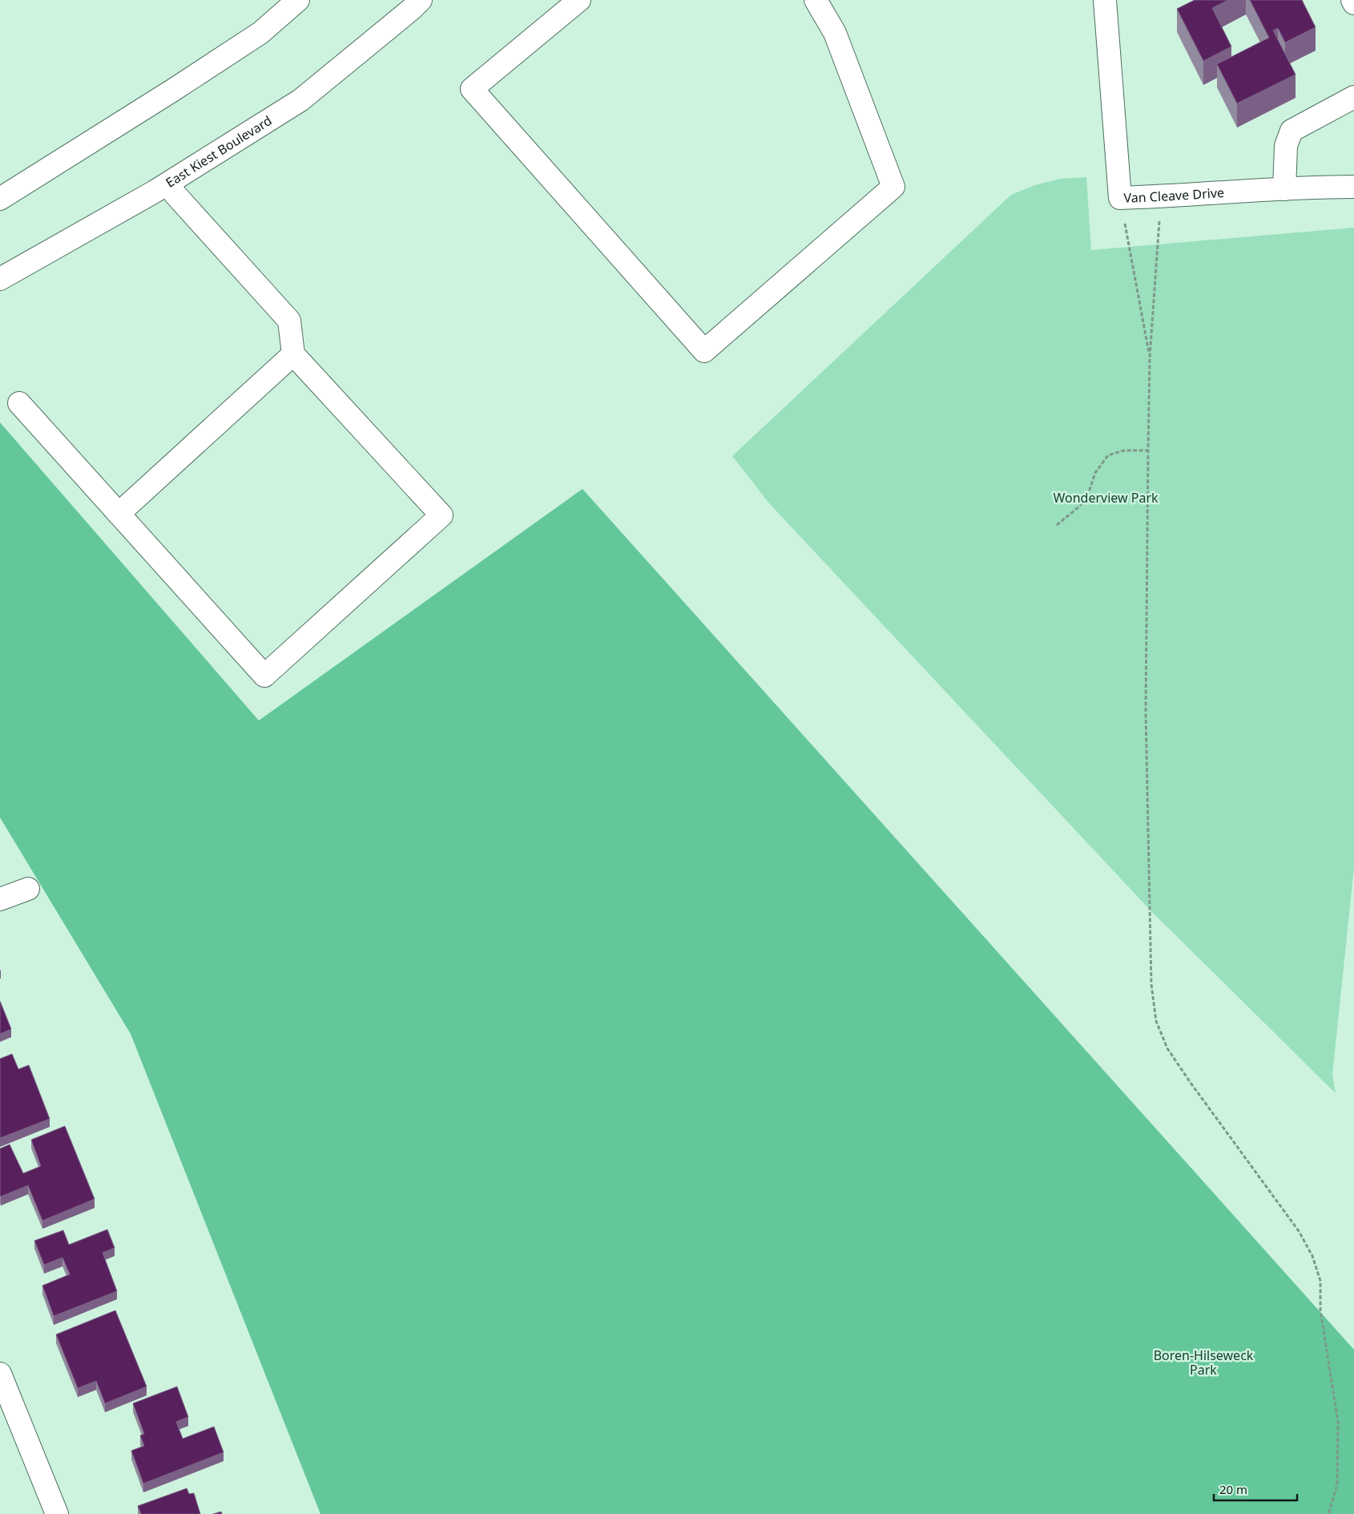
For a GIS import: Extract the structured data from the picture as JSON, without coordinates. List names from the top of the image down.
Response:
{
  "streets": {
    "main road": ["East Kiest Boulevard", "Van Cleave Drive"]
  },
  "parks": ["Wonderview Park", "Boren-Hilseweck Park"],
  "scale_bar": "20 m"
}
